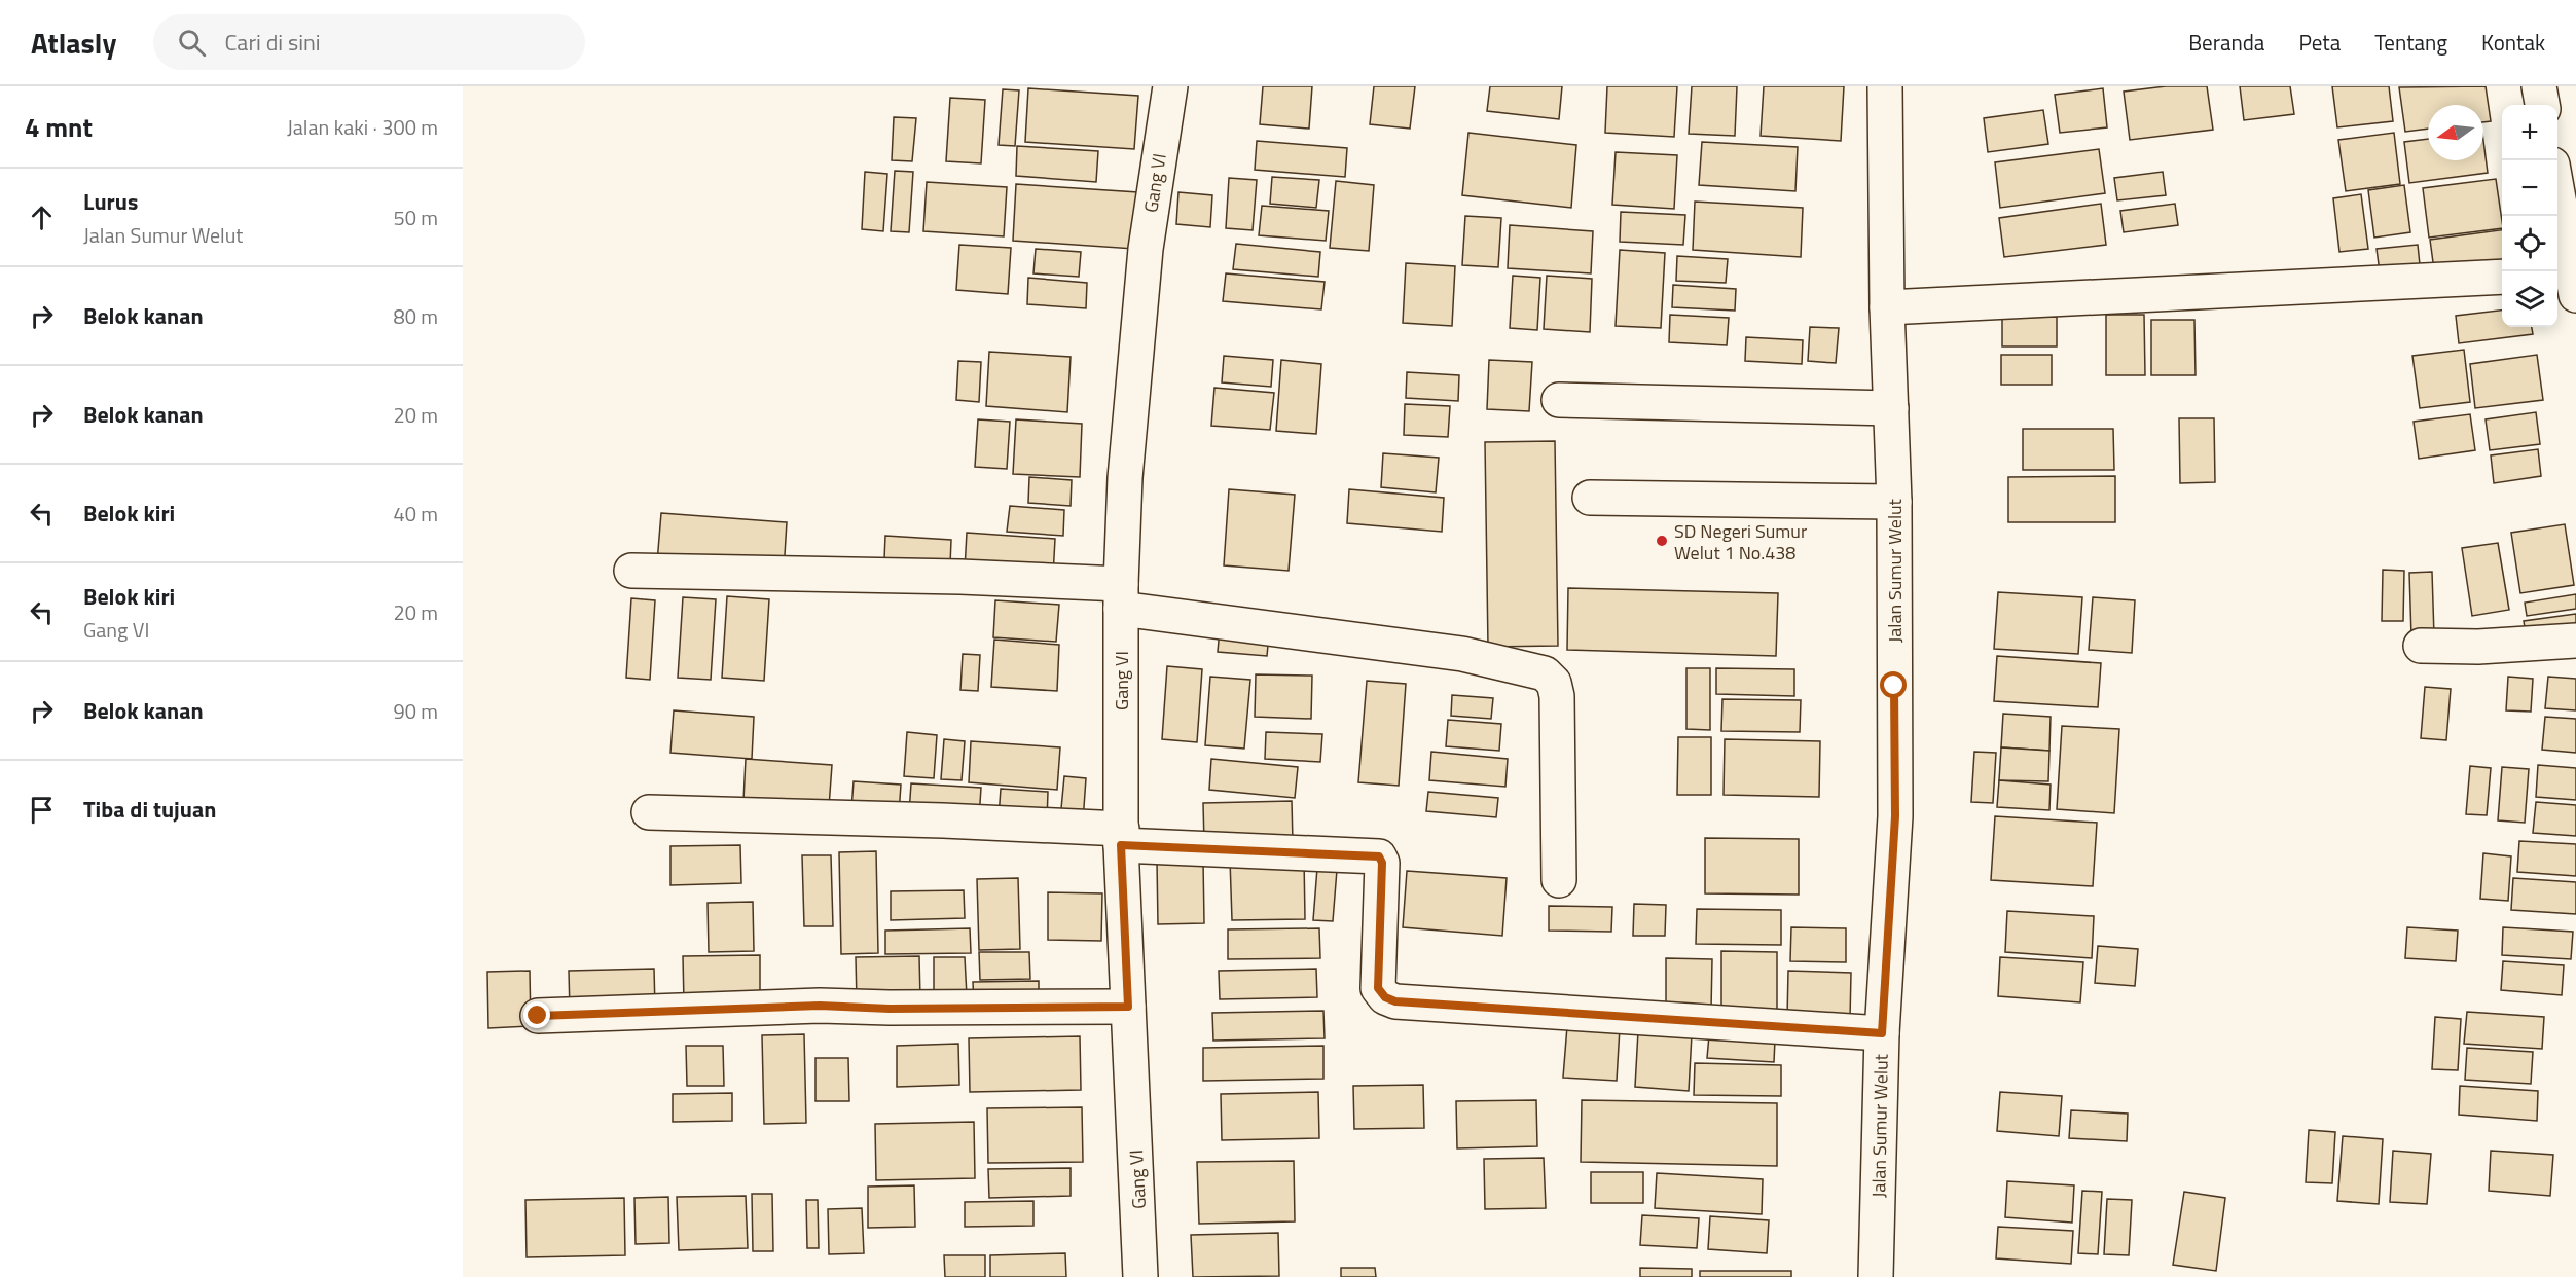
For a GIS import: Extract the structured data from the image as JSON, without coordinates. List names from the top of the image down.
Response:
{
  "streets": {
    "street": ["Gang VI", "Jalan Sumur Welut"]
  },
  "places": ["SD Negeri Sumur Welut 1 No.438"],
  "north": "left",
  "page": {
    "header": "Atlasly",
    "search": "Cari di sini",
    "nav": [
      "Beranda",
      "Peta",
      "Tentang",
      "Kontak"
    ],
    "heading": ["4 mnt", "Jalan kaki · 300 m"],
    "map_buttons": ["+", "−"],
    "list": [
      ["Lurus", "Jalan Sumur Welut", "50 m"],
      ["Belok kanan", "80 m"],
      ["Belok kanan", "20 m"],
      ["Belok kiri", "40 m"],
      ["Belok kiri", "Gang VI", "20 m"],
      ["Belok kanan", "90 m"],
      "Tiba di tujuan"
    ]
  }
}
